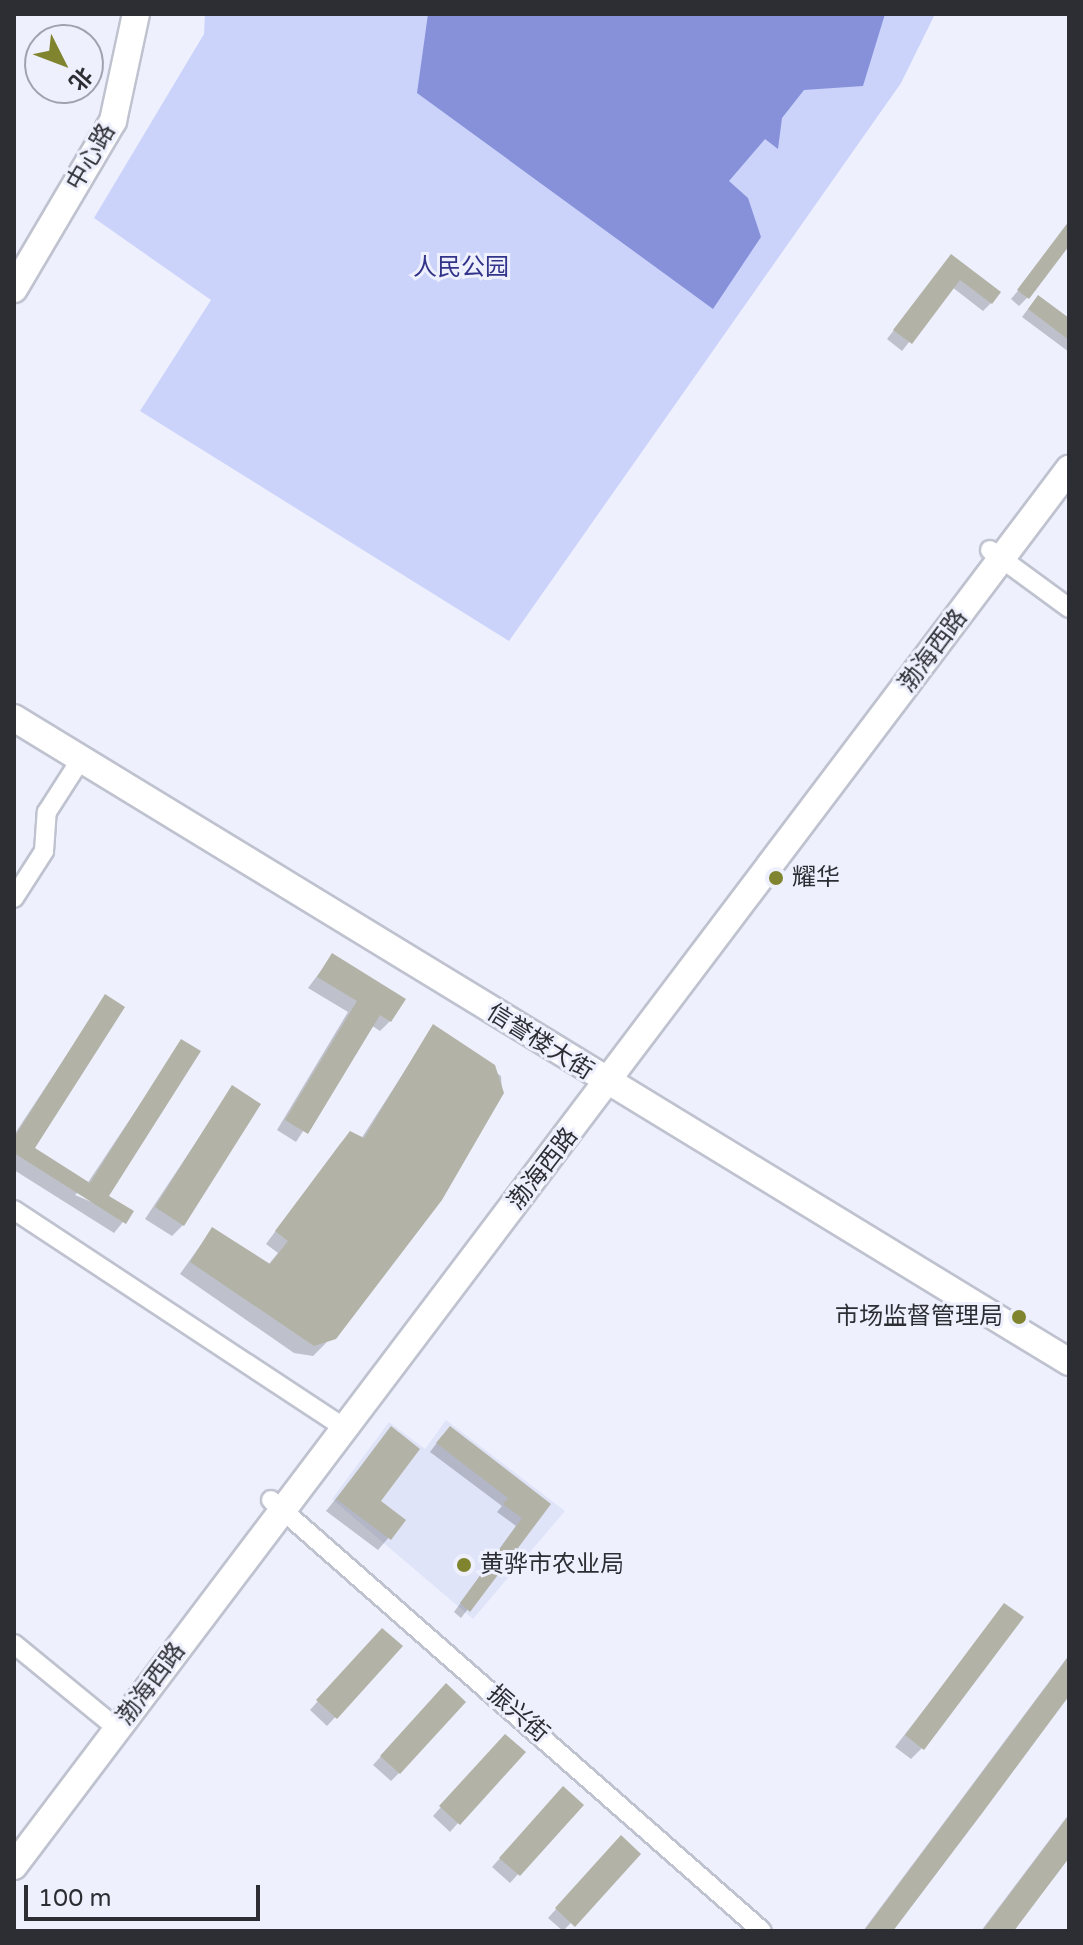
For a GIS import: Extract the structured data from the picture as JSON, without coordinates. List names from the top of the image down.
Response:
{
  "streets": {
    "main road": ["中心路", "渤海西路", "信誉楼大街"],
    "street": ["振兴街"]
  },
  "crossings": [
    ["渤海西路", "信誉楼大街"],
    ["渤海西路", "振兴街"]
  ],
  "parks": ["人民公园"],
  "places": ["耀华", "市场监督管理局", "黄骅市农业局"],
  "scale_bar": "100 m",
  "north": "bottom right"
}
